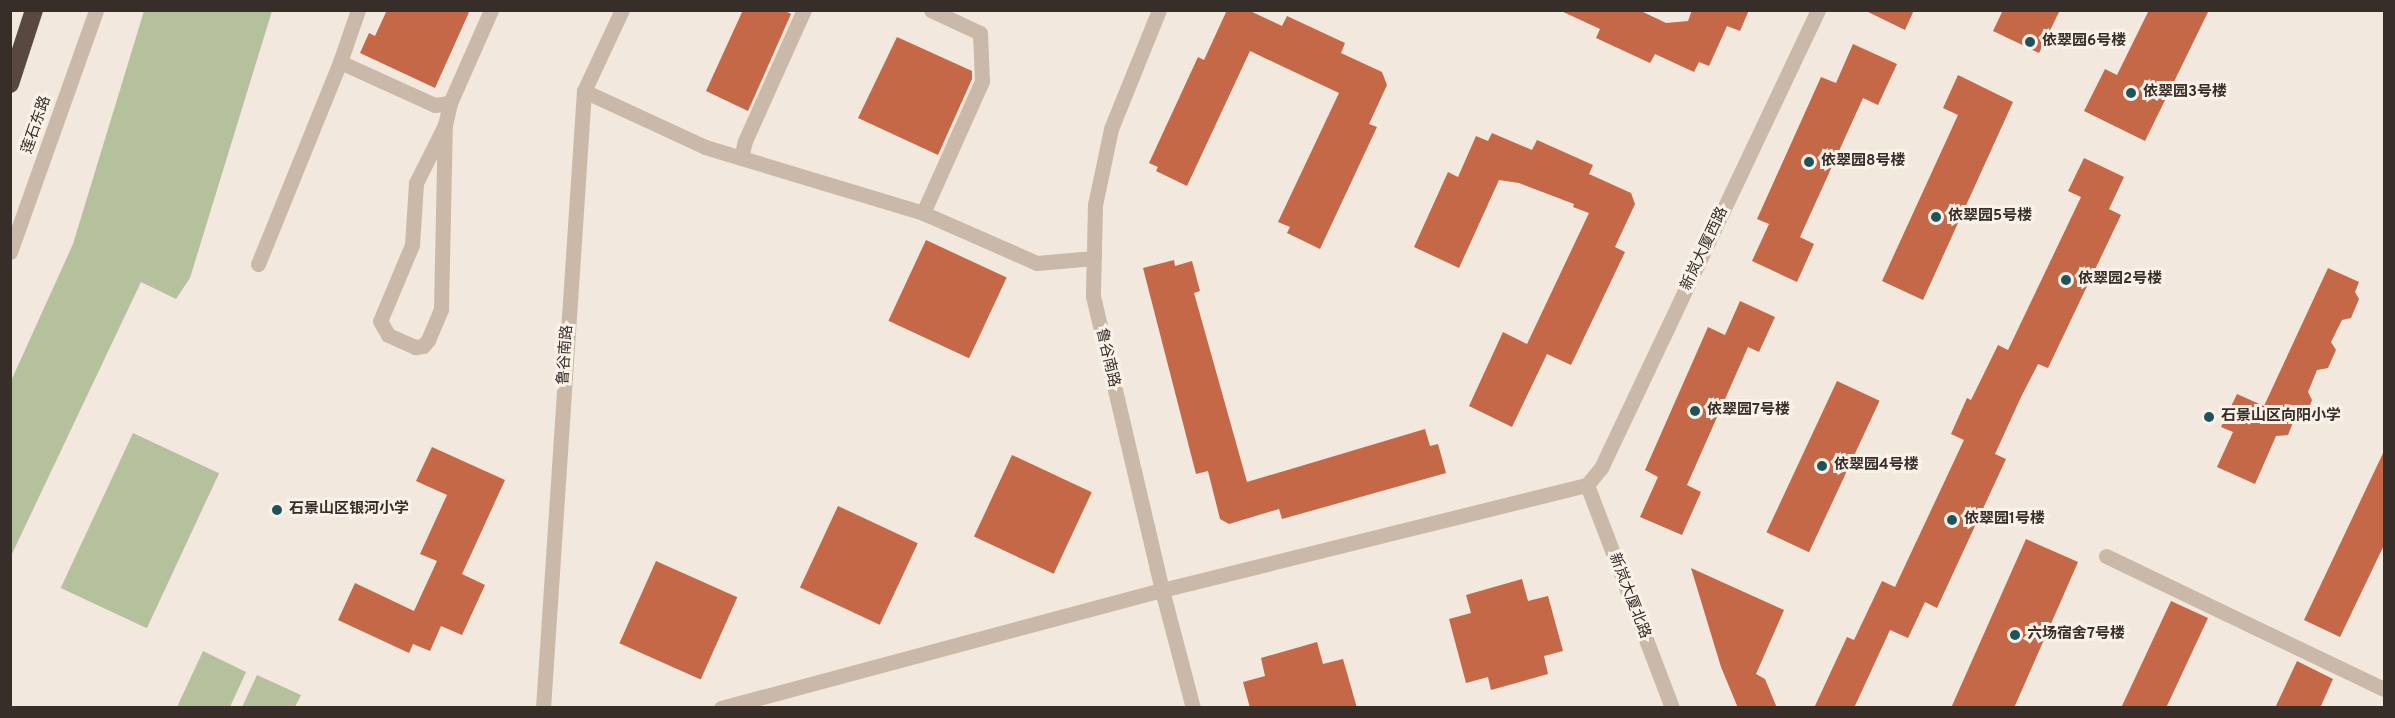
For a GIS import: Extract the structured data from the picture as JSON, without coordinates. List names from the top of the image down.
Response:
{
  "streets": {
    "street": [
      "莲石东路",
      "新岚大厦西路",
      "鲁谷南路",
      "新岚大厦北路"
    ]
  },
  "crossings": [
    ["新岚大厦西路", "新岚大厦北路"]
  ],
  "places": [
    "依翠园6号楼",
    "依翠园3号楼",
    "依翠园8号楼",
    "依翠园5号楼",
    "依翠园2号楼",
    "依翠园7号楼",
    "石景山区向阳小学",
    "依翠园4号楼",
    "石景山区银河小学",
    "依翠园1号楼",
    "六场宿舍7号楼"
  ]
}
